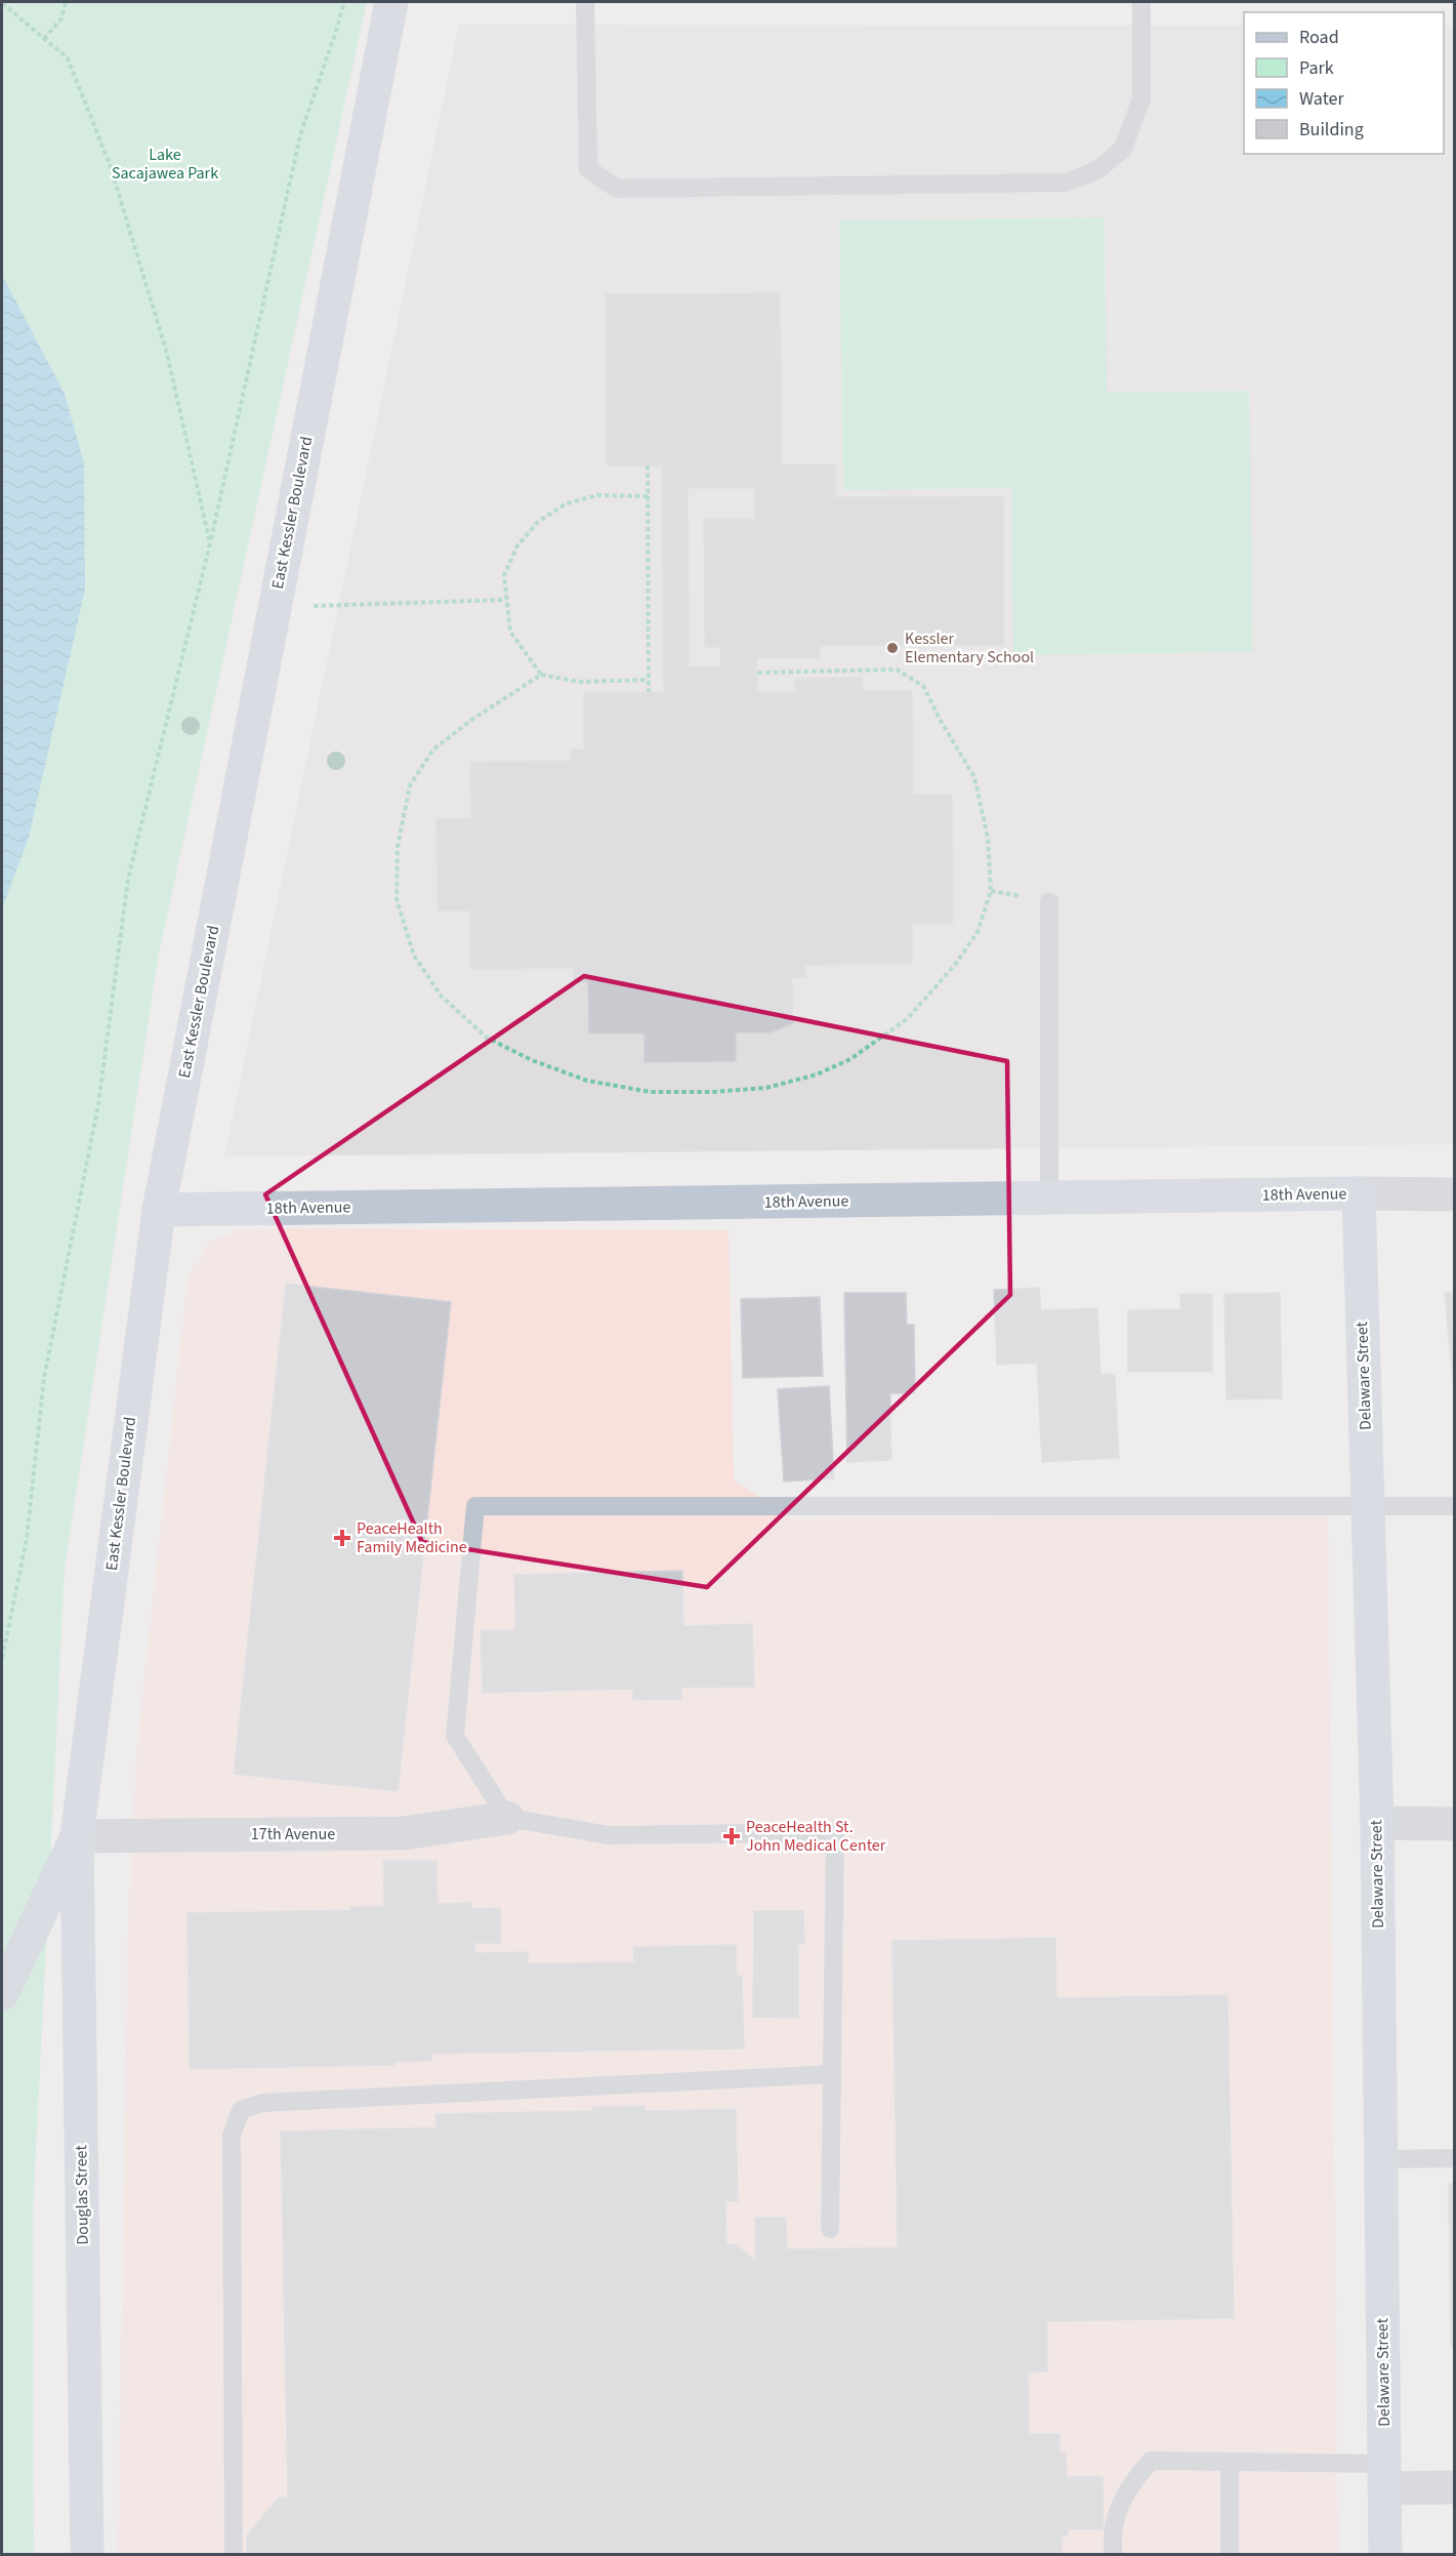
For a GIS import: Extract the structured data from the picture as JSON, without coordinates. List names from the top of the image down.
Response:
{
  "streets": {
    "street": [
      "East Kessler Boulevard",
      "18th Avenue",
      "Delaware Street",
      "17th Avenue",
      "Douglas Street"
    ]
  },
  "crossings": [
    ["East Kessler Boulevard", "18th Avenue"],
    ["East Kessler Boulevard", "17th Avenue"],
    ["East Kessler Boulevard", "Douglas Street"],
    ["18th Avenue", "Delaware Street"],
    ["17th Avenue", "Douglas Street"]
  ],
  "parks": ["Lake Sacajawea Park"],
  "places": {
    "other": ["Kessler Elementary School"],
    "health": ["PeaceHealth Family Medicine", "PeaceHealth St. John Medical Center"]
  },
  "legend": [
    "Road",
    "Park",
    "Water",
    "Building"
  ]
}
